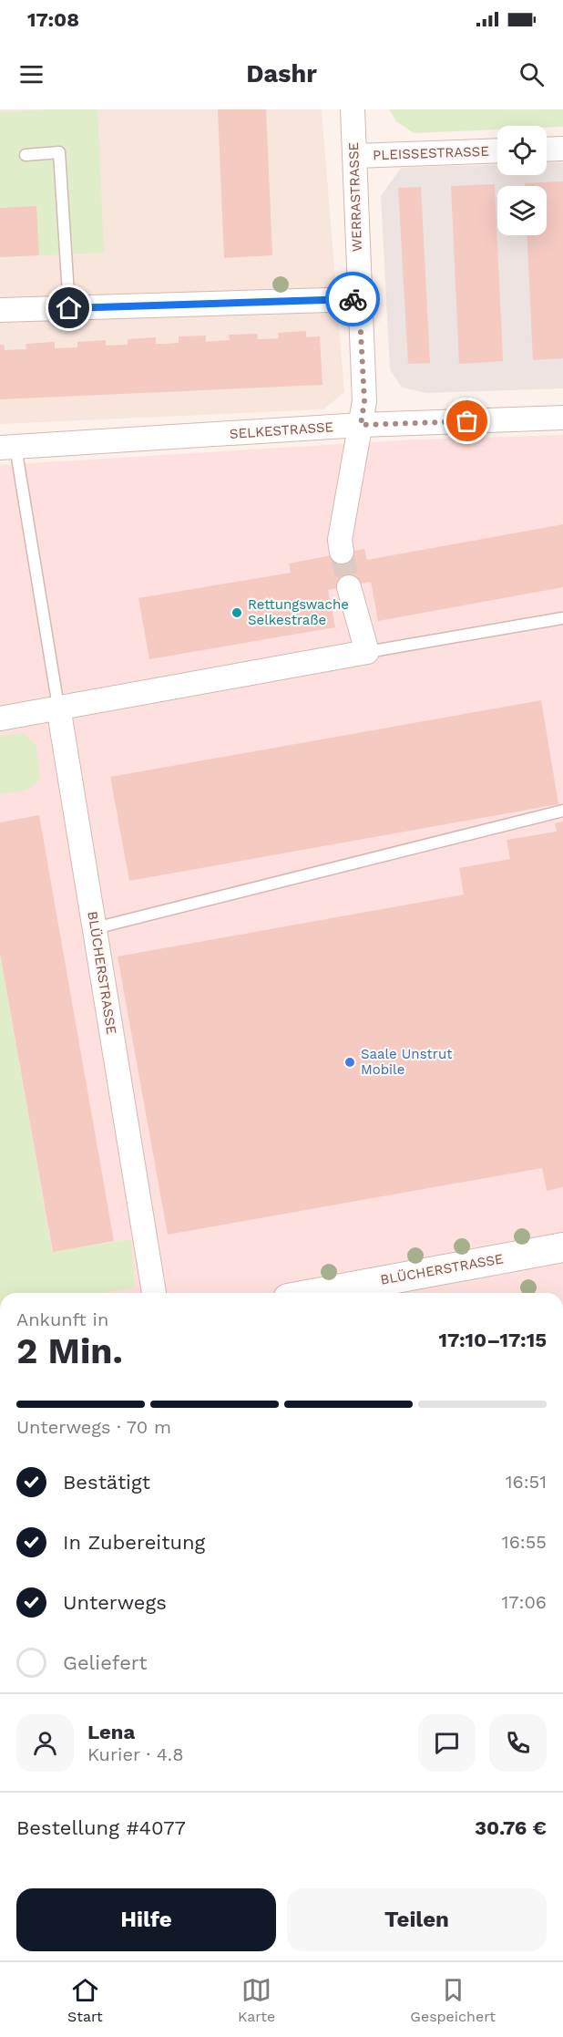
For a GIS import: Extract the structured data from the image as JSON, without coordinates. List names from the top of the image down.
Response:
{
  "streets": {
    "street": [
      "PLEISSESTRASSE",
      "WERRASTRASSE",
      "SELKESTRASSE",
      "BLÜCHERSTRASSE"
    ]
  },
  "crossings": [
    ["PLEISSESTRASSE", "WERRASTRASSE"],
    ["WERRASTRASSE", "SELKESTRASSE"]
  ],
  "places": ["Rettungswache Selkestraße", "Saale Unstrut Mobile"],
  "page": {
    "status": "17:08",
    "header": "Dashr",
    "heading": ["2 Min.", "Ankunft in", "17:10–17:15"],
    "panel": [
      "Lena",
      "Kurier · 4.8",
      "Bestellung #4077",
      "30.76 €"
    ],
    "bar": "Unterwegs · 70 m",
    "list": [
      ["Bestätigt", "16:51"],
      ["In Zubereitung", "16:55"],
      ["Unterwegs", "17:06"],
      "Geliefert"
    ],
    "buttons": ["Hilfe", "Teilen"],
    "tabs": ["Start", "Karte", "Gespeichert"]
  }
}
